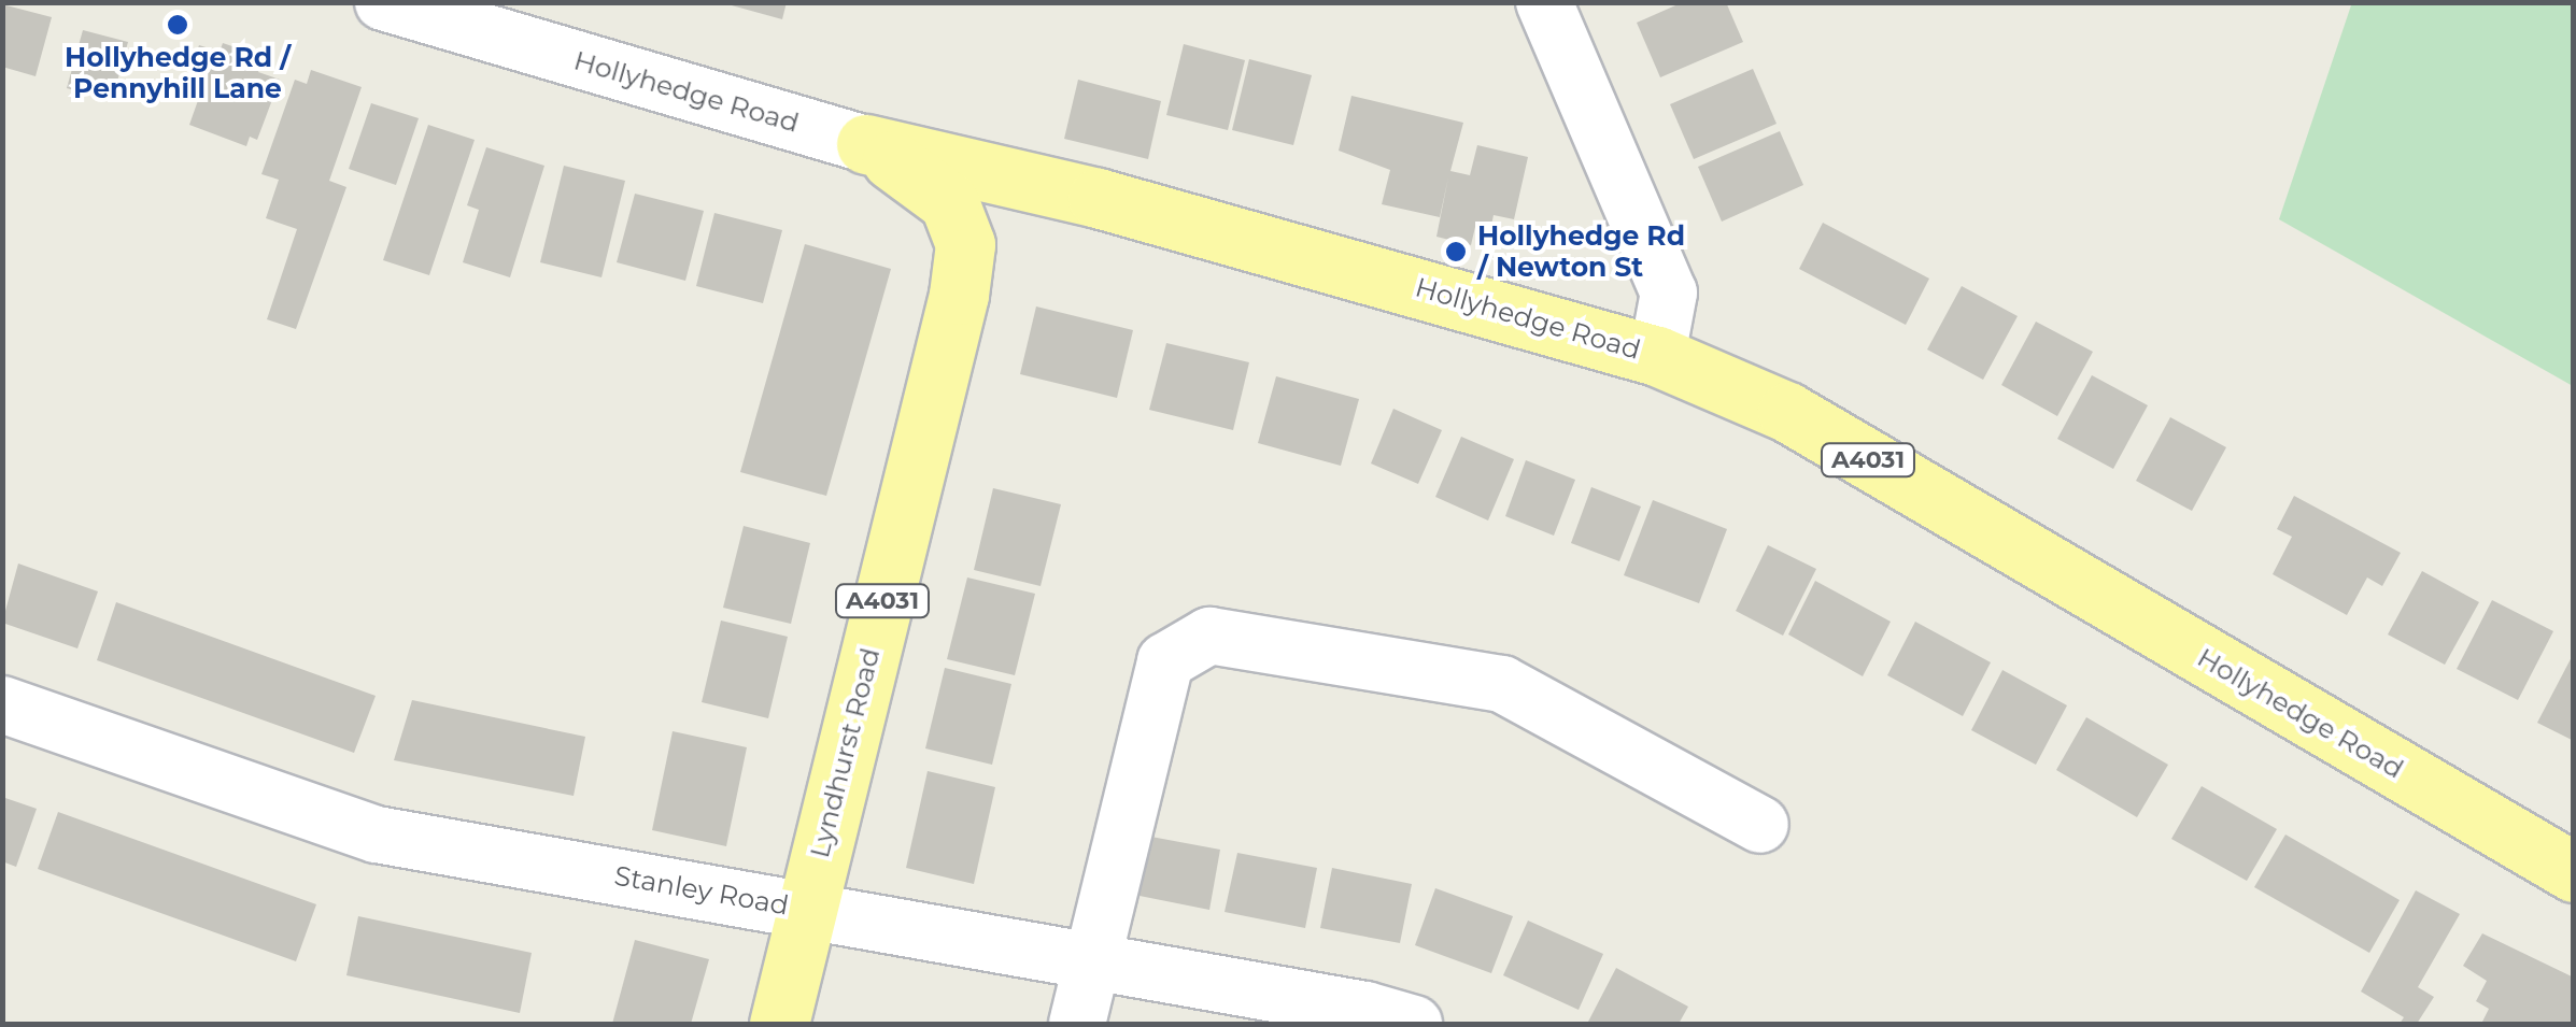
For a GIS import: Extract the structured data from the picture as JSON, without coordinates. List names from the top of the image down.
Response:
{
  "streets": {
    "main road": ["Hollyhedge Road", "A4031", "Lyndhurst Road"],
    "street": ["Stanley Road"]
  },
  "crossings": [
    ["Hollyhedge Road", "Lyndhurst Road"],
    ["Lyndhurst Road", "Stanley Road"]
  ],
  "places": ["Hollyhedge Rd / Pennyhill Lane", "Hollyhedge Rd / Newton St"]
}
